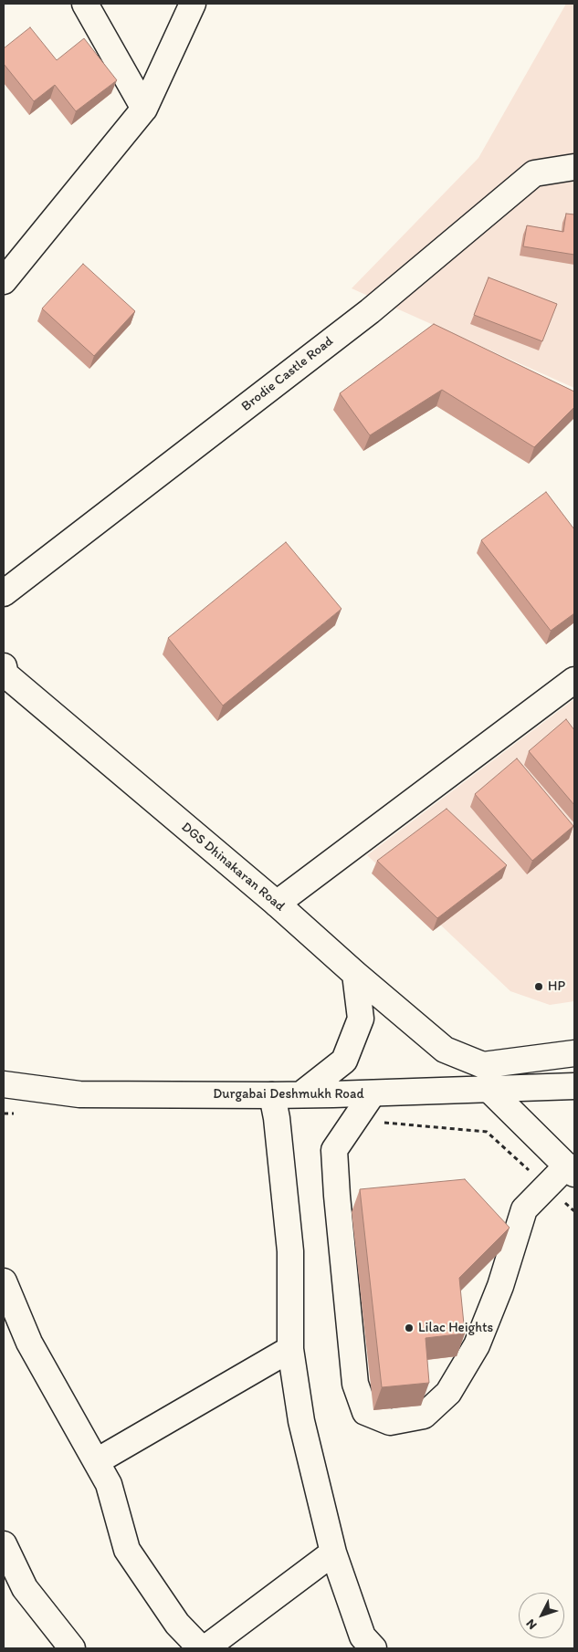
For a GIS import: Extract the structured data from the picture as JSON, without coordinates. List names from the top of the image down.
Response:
{
  "streets": {
    "street": ["Brodie Castle Road", "DGS Dhinakaran Road", "Durgabai Deshmukh Road"]
  },
  "places": ["HP", "Lilac Heights"],
  "north": "bottom left"
}
